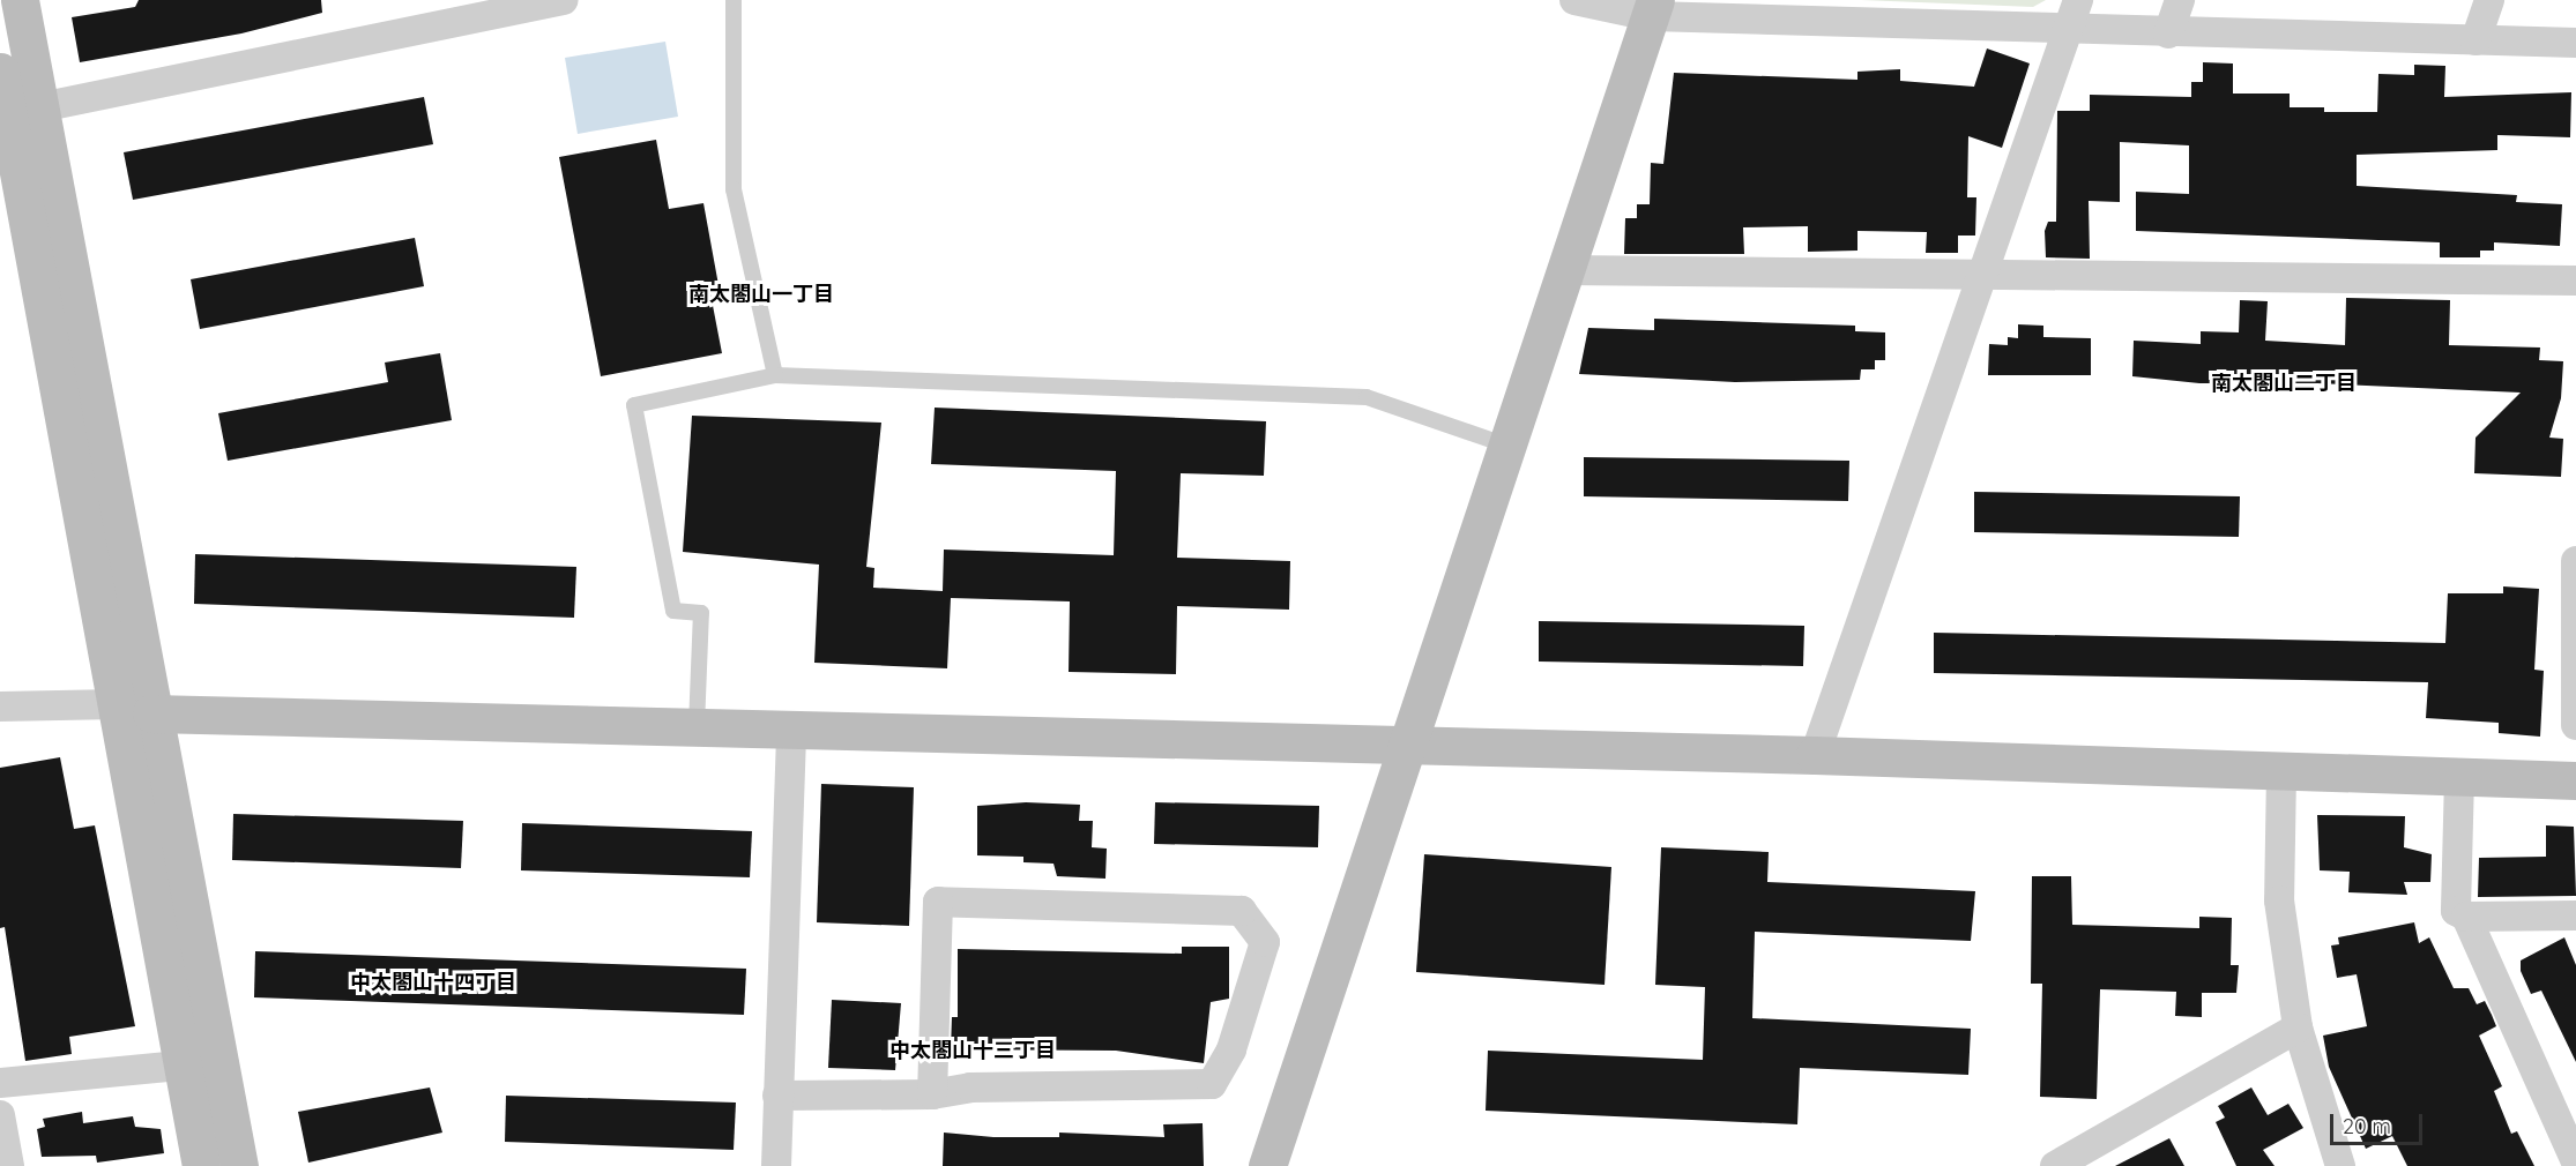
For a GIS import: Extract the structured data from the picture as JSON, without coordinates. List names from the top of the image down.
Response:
{
  "districts": [
    "南太閤山一丁目",
    "南太閤山二丁目",
    "中太閤山十四丁目",
    "中太閤山十三丁目"
  ],
  "scale_bar": "20 m"
}
